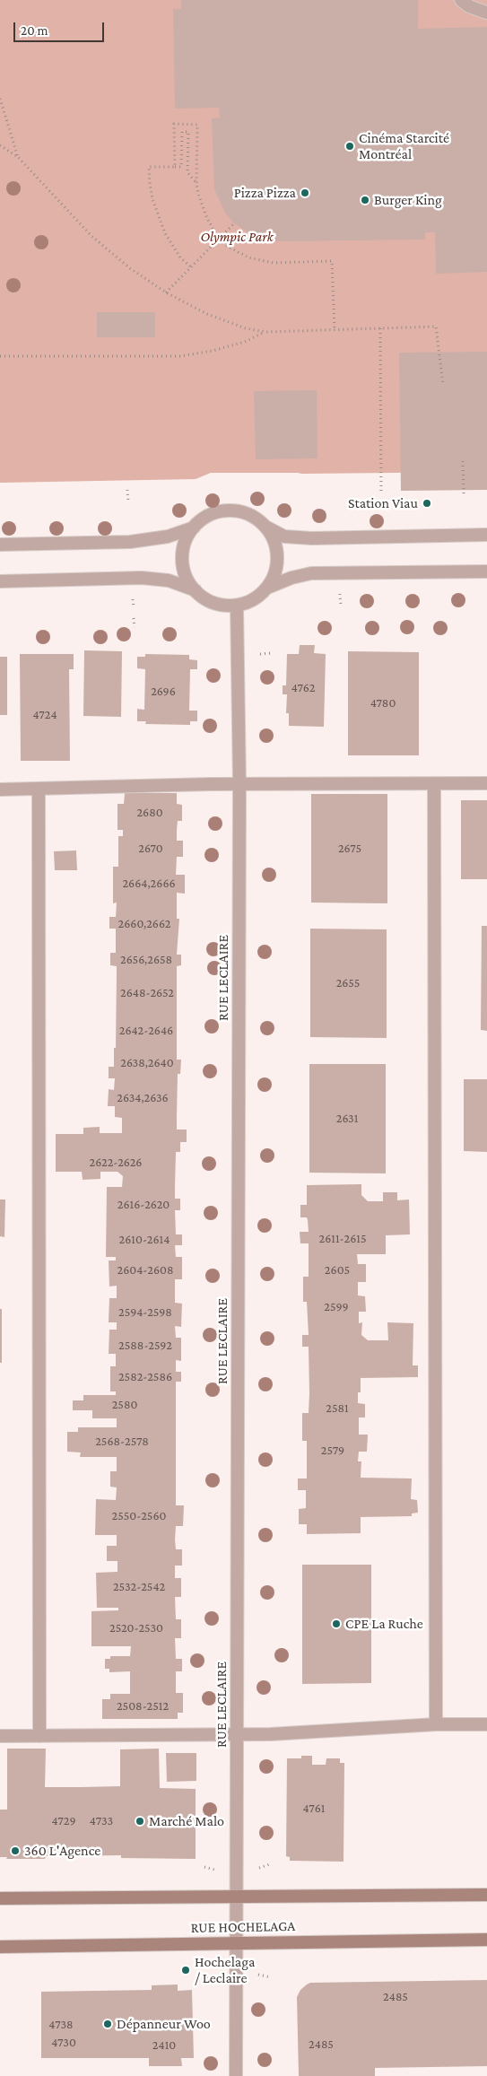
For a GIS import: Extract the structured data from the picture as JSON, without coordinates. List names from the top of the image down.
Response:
{
  "streets": {
    "main road": ["RUE HOCHELAGA"],
    "street": ["RUE LECLAIRE"]
  },
  "crossings": [
    ["RUE LECLAIRE", "RUE HOCHELAGA"]
  ],
  "parks": ["Olympic Park"],
  "places": [
    "Cinéma Starcité Montréal",
    "Pizza Pizza",
    "Burger King",
    "Station Viau",
    "CPE La Ruche",
    "Marché Malo",
    "360 L'Agence",
    "Hochelaga / Leclaire",
    "Dépanneur Woo"
  ],
  "house_numbers": [
    "4762",
    "2696",
    "4780",
    "4724",
    "2680",
    "2670",
    "2675",
    "2664,2666",
    "2660,2662",
    "2656,2658",
    "2655",
    "2648-2652",
    "2642-2646",
    "2638,2640",
    "2634,2636",
    "2631",
    "2622-2626",
    "2616-2620",
    "2611-2615",
    "2610-2614",
    "2604-2608",
    "2605",
    "2599",
    "2594-2598",
    "2588-2592",
    "2582-2586",
    "2580",
    "2581",
    "2568-2578",
    "2579",
    "2550-2560",
    "2532-2542",
    "2520-2530",
    "2508-2512",
    "4761",
    "4729",
    "4733",
    "2485",
    "4738",
    "4730",
    "2485",
    "2410"
  ],
  "scale_bar": "20 m"
}
